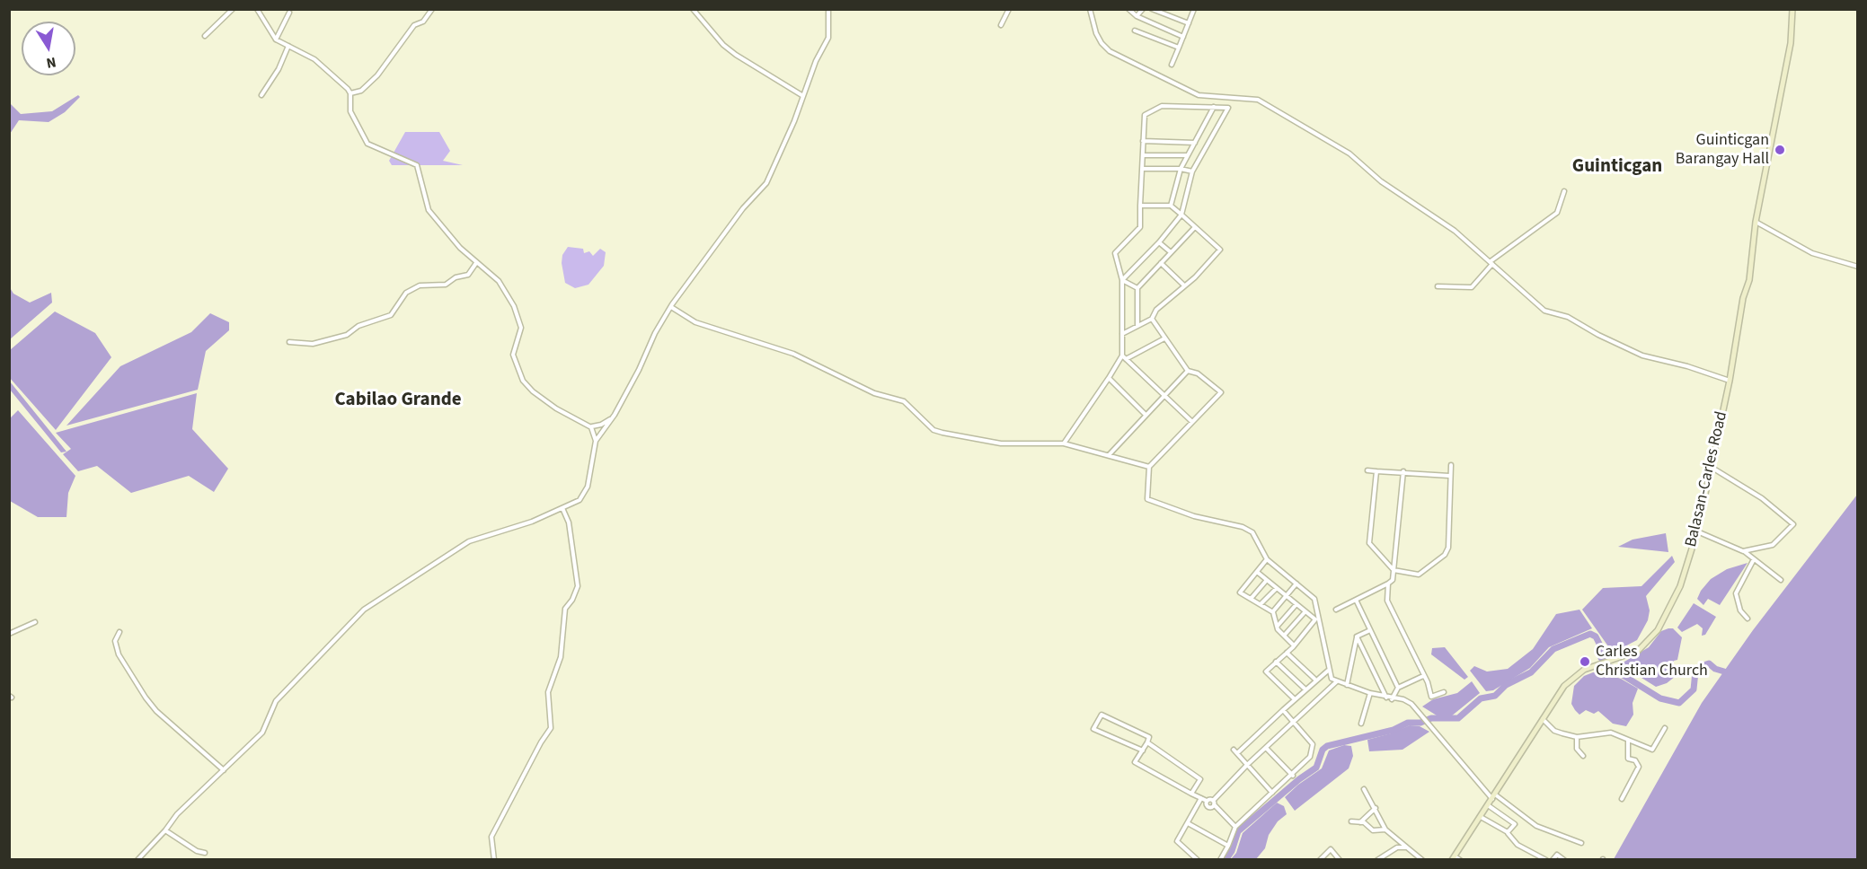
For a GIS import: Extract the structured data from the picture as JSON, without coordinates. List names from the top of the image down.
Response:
{
  "streets": {
    "main road": ["Balasan-Carles Road"]
  },
  "districts": ["Guinticgan", "Cabilao Grande"],
  "places": ["Guinticgan Barangay Hall", "Carles Christian Church"],
  "north": "bottom"
}
